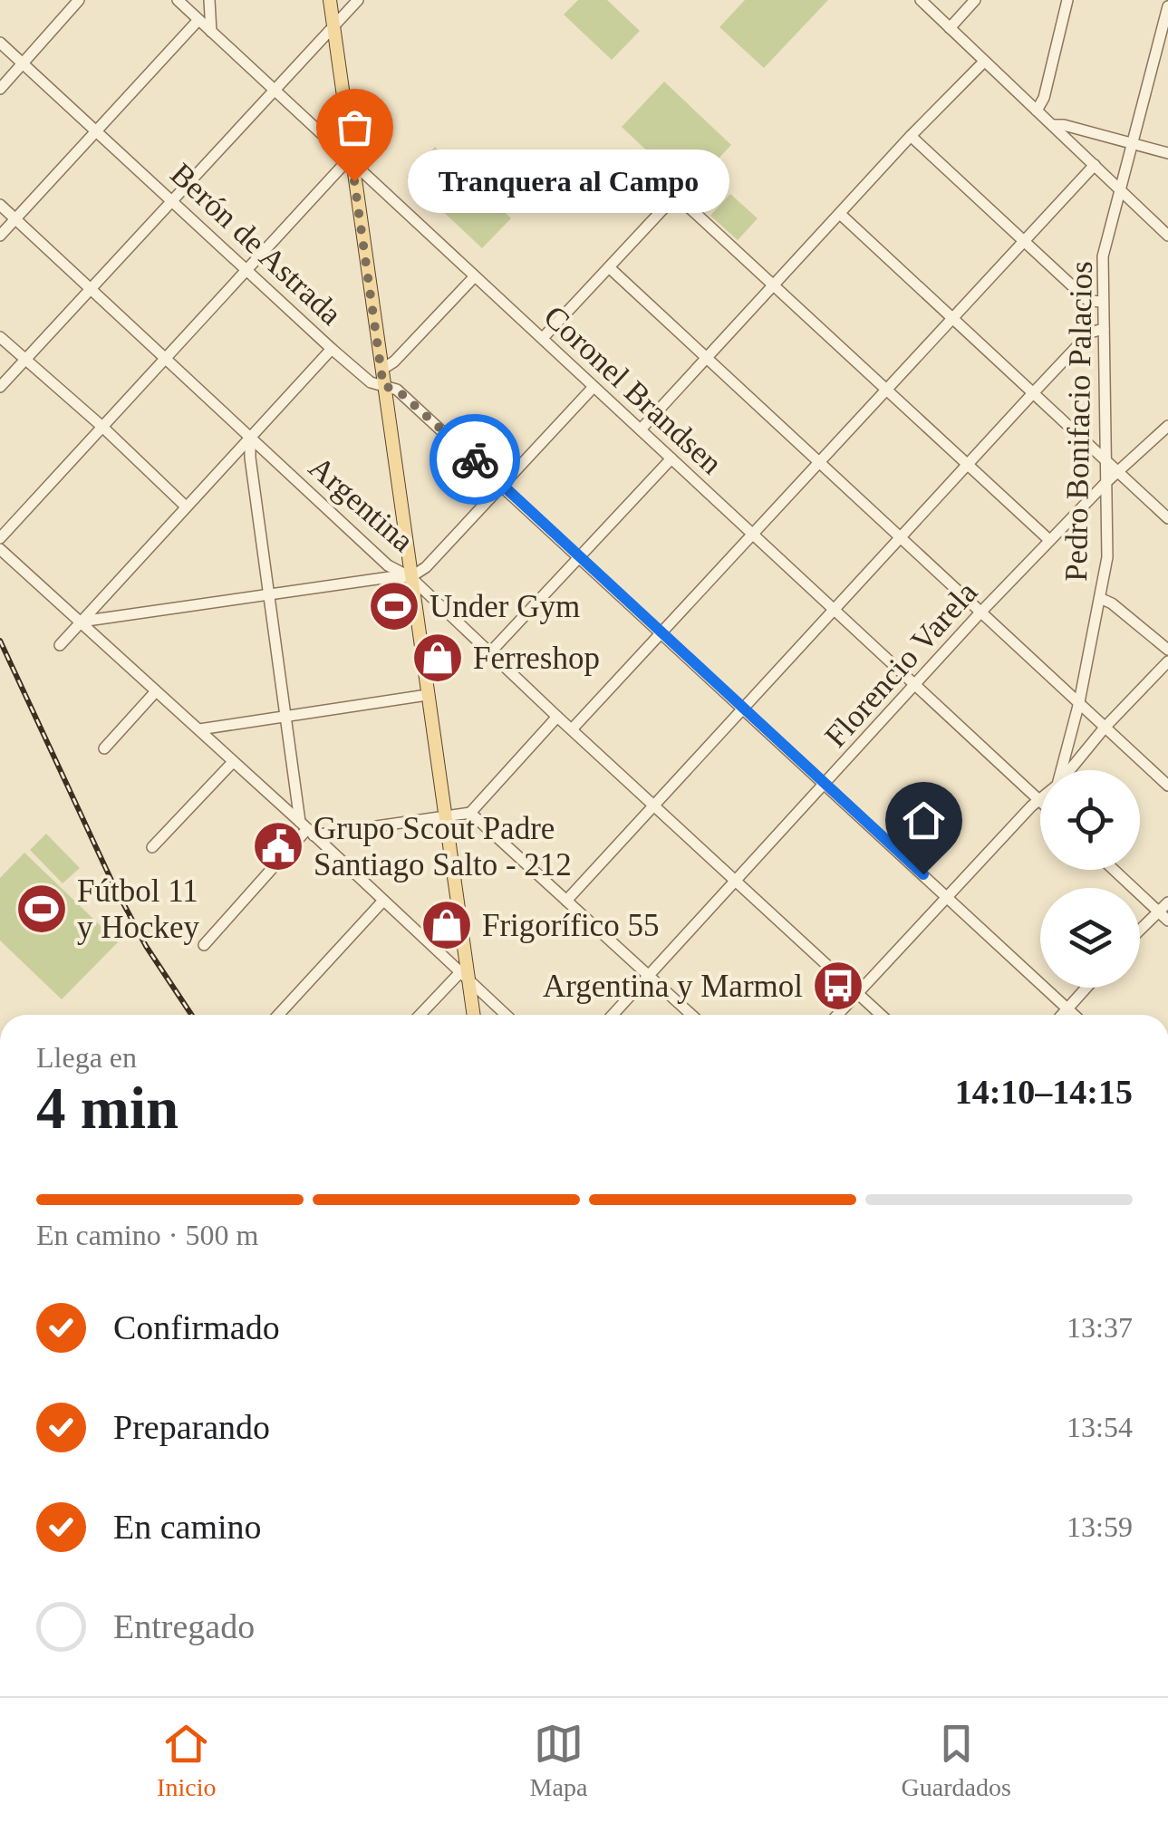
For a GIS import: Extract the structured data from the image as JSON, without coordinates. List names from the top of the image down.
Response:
{
  "streets": {
    "street": [
      "Berón de Astrada",
      "Coronel Brandsen",
      "Pedro Bonifacio Palacios",
      "Argentina",
      "Florencio Varela"
    ]
  },
  "crossings": [
    ["Berón de Astrada", "Florencio Varela"],
    ["Coronel Brandsen", "Florencio Varela"],
    ["Pedro Bonifacio Palacios", "Florencio Varela"],
    ["Argentina", "Florencio Varela"]
  ],
  "places": {
    "other": ["Tranquera al Campo"],
    "sports": ["Under Gym", "Fútbol 11 y Hockey"],
    "shop": ["Ferreshop", "Frigorífico 55"],
    "public building": ["Grupo Scout Padre Santiago Salto - 212"],
    "bus stop": ["Argentina y Marmol"]
  },
  "page": {
    "bubble": "Tranquera al Campo",
    "heading": ["4 min", "Llega en", "14:10–14:15"],
    "bar": "En camino · 500 m",
    "list": [
      ["Confirmado", "13:37"],
      ["Preparando", "13:54"],
      ["En camino", "13:59"],
      "Entregado"
    ],
    "tabs": ["Inicio", "Mapa", "Guardados"]
  }
}
